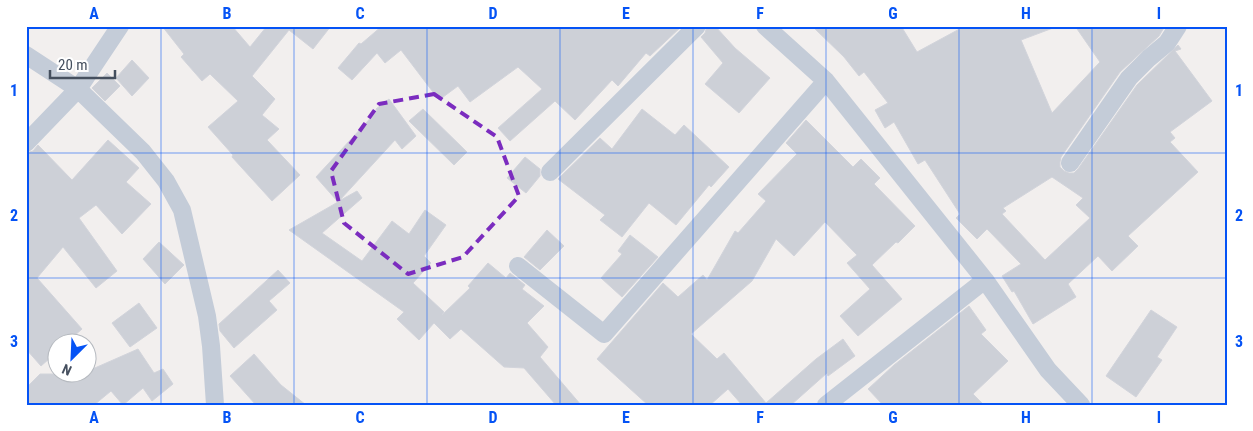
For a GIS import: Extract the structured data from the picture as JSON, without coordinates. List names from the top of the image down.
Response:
{
  "scale_bar": "20 m",
  "north": "bottom left",
  "grid": {
    "columns": [
      "A",
      "B",
      "C",
      "D",
      "E",
      "F",
      "G",
      "H",
      "I"
    ],
    "rows": ["1", "2", "3"]
  }
}
